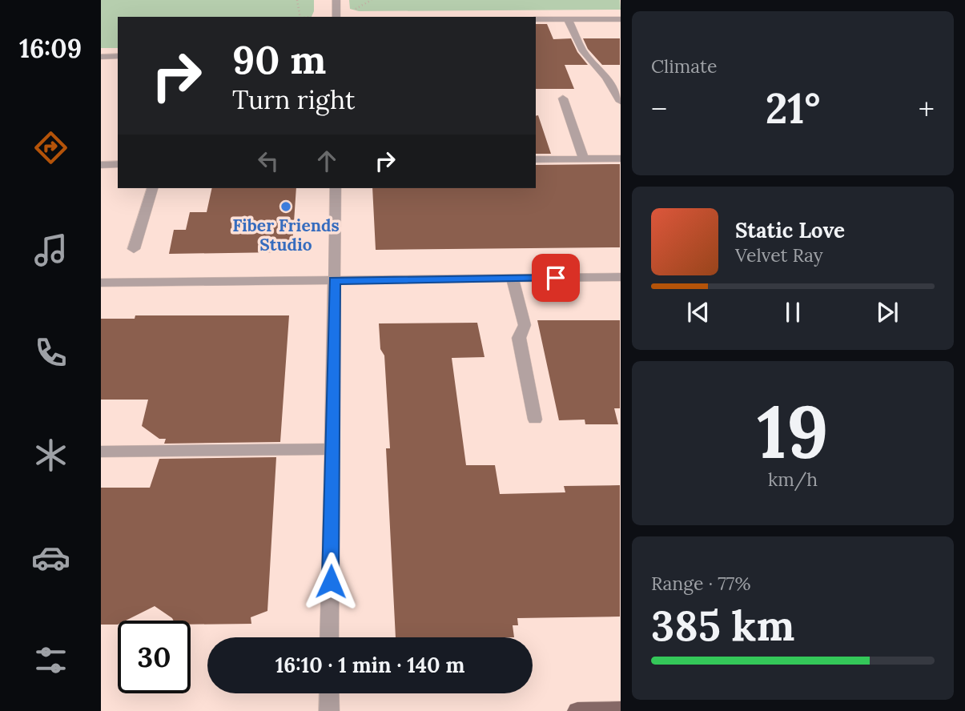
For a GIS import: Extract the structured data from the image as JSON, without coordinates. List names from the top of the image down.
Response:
{
  "places": ["Fiber Friends Studio"],
  "page": {
    "tabs": "16:09",
    "tile": [
      "Climate",
      ["19", "km/h"],
      ["Range · 77%", "385 km"]
    ],
    "turn": ["90 m", "Turn right"],
    "heat": ["−", "21°", "+"],
    "song": ["Static Love", "Velvet Ray"],
    "limit": "30",
    "trip": "16:10 · 1 min · 140 m"
  }
}
